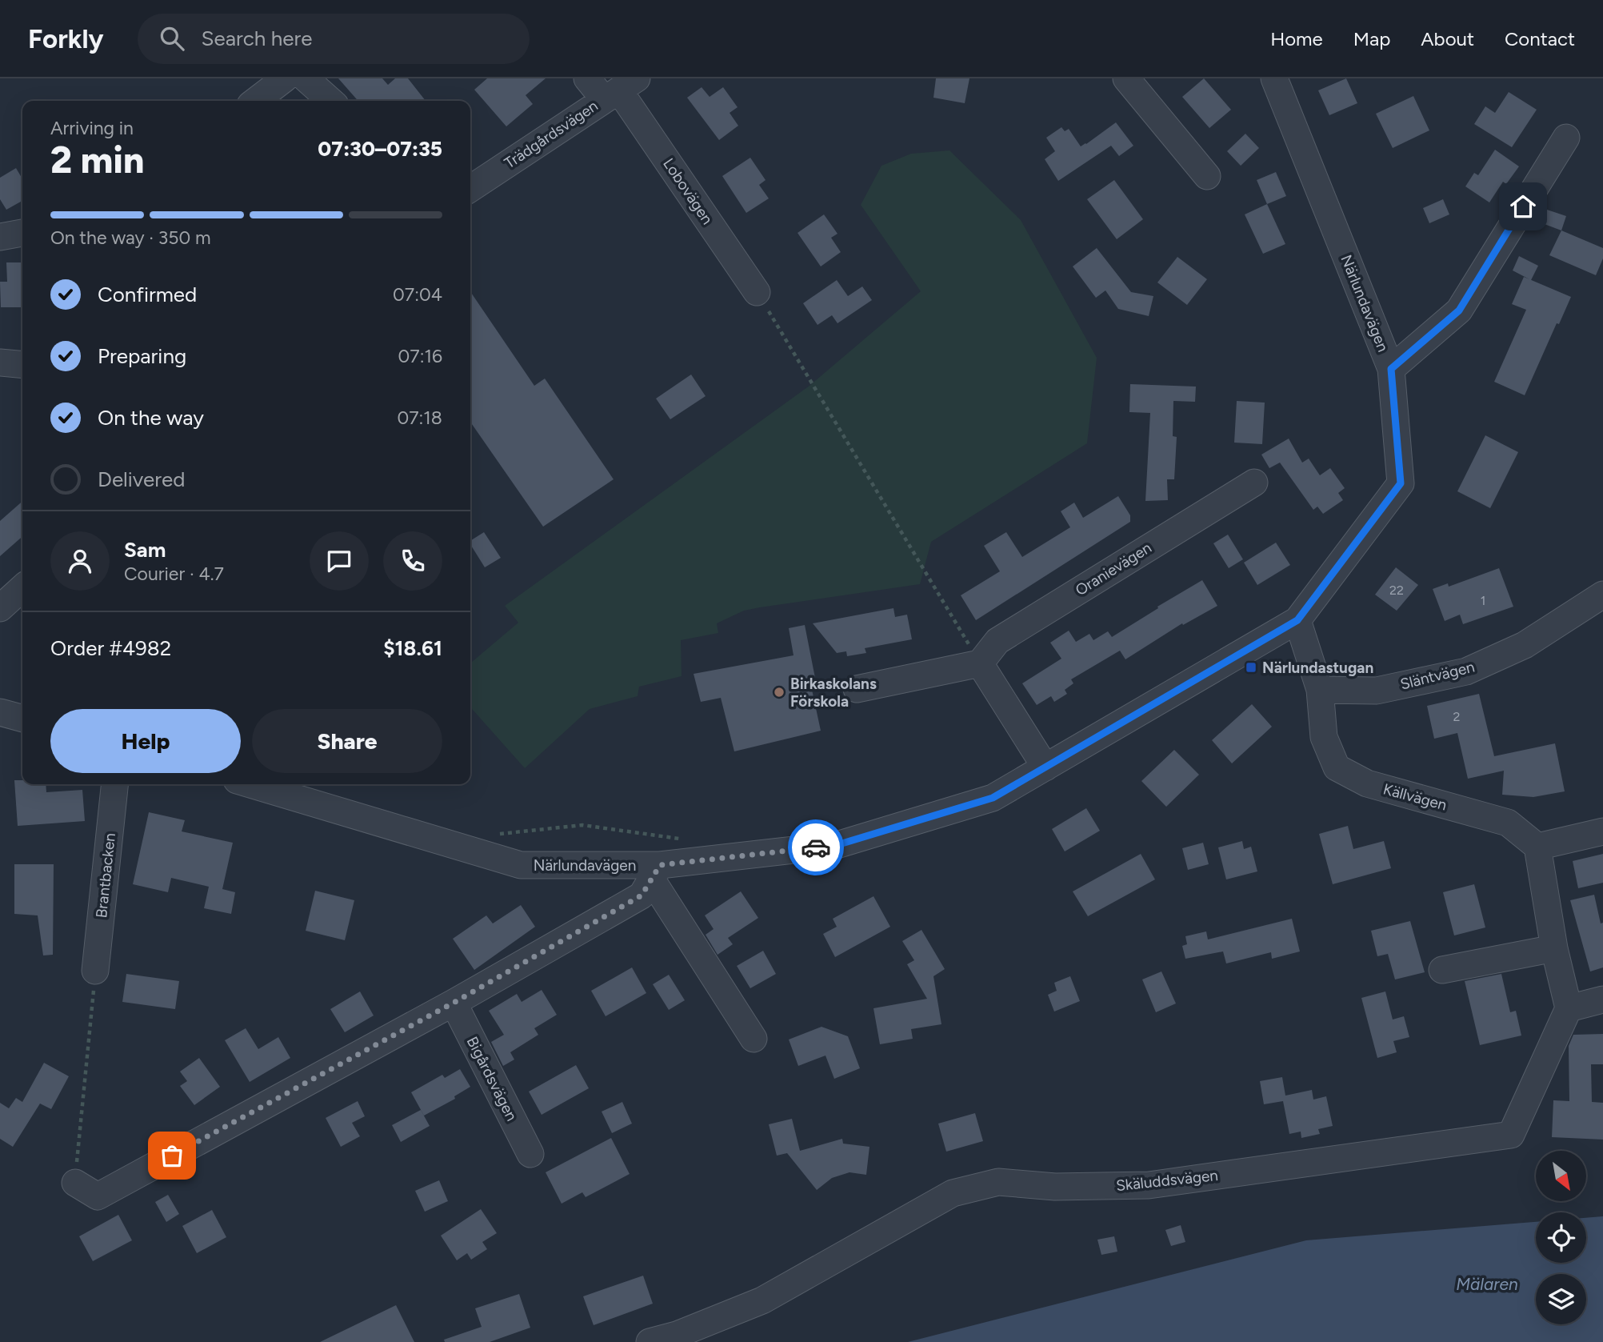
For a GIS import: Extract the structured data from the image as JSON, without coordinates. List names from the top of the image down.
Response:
{
  "streets": {
    "street": [
      "Trädgårdsvägen",
      "Lobovägen",
      "Närlundavägen",
      "Oranievägen",
      "Släntvägen",
      "Källvägen",
      "Brantbacken",
      "Bigårdsvägen",
      "Skäluddsvägen"
    ]
  },
  "crossings": [
    ["Trädgårdsvägen", "Lobovägen"],
    ["Närlundavägen", "Källvägen"],
    ["Släntvägen", "Källvägen"]
  ],
  "water": ["Mälaren"],
  "places": {
    "transit": ["Närlundastugan"],
    "other": ["Birkaskolans Förskola"]
  },
  "house_numbers": ["22", "1", "2"],
  "north": "bottom right",
  "page": {
    "header": "Forkly",
    "search": "Search here",
    "nav": [
      "Home",
      "Map",
      "About",
      "Contact"
    ],
    "heading": ["2 min", "Arriving in", "07:30–07:35"],
    "panel": [
      "Sam",
      "Courier · 4.7",
      "Order #4982",
      "$18.61"
    ],
    "bar": "On the way · 350 m",
    "list": [
      ["Confirmed", "07:04"],
      ["Preparing", "07:16"],
      ["On the way", "07:18"],
      "Delivered"
    ],
    "buttons": ["Help", "Share"]
  }
}
